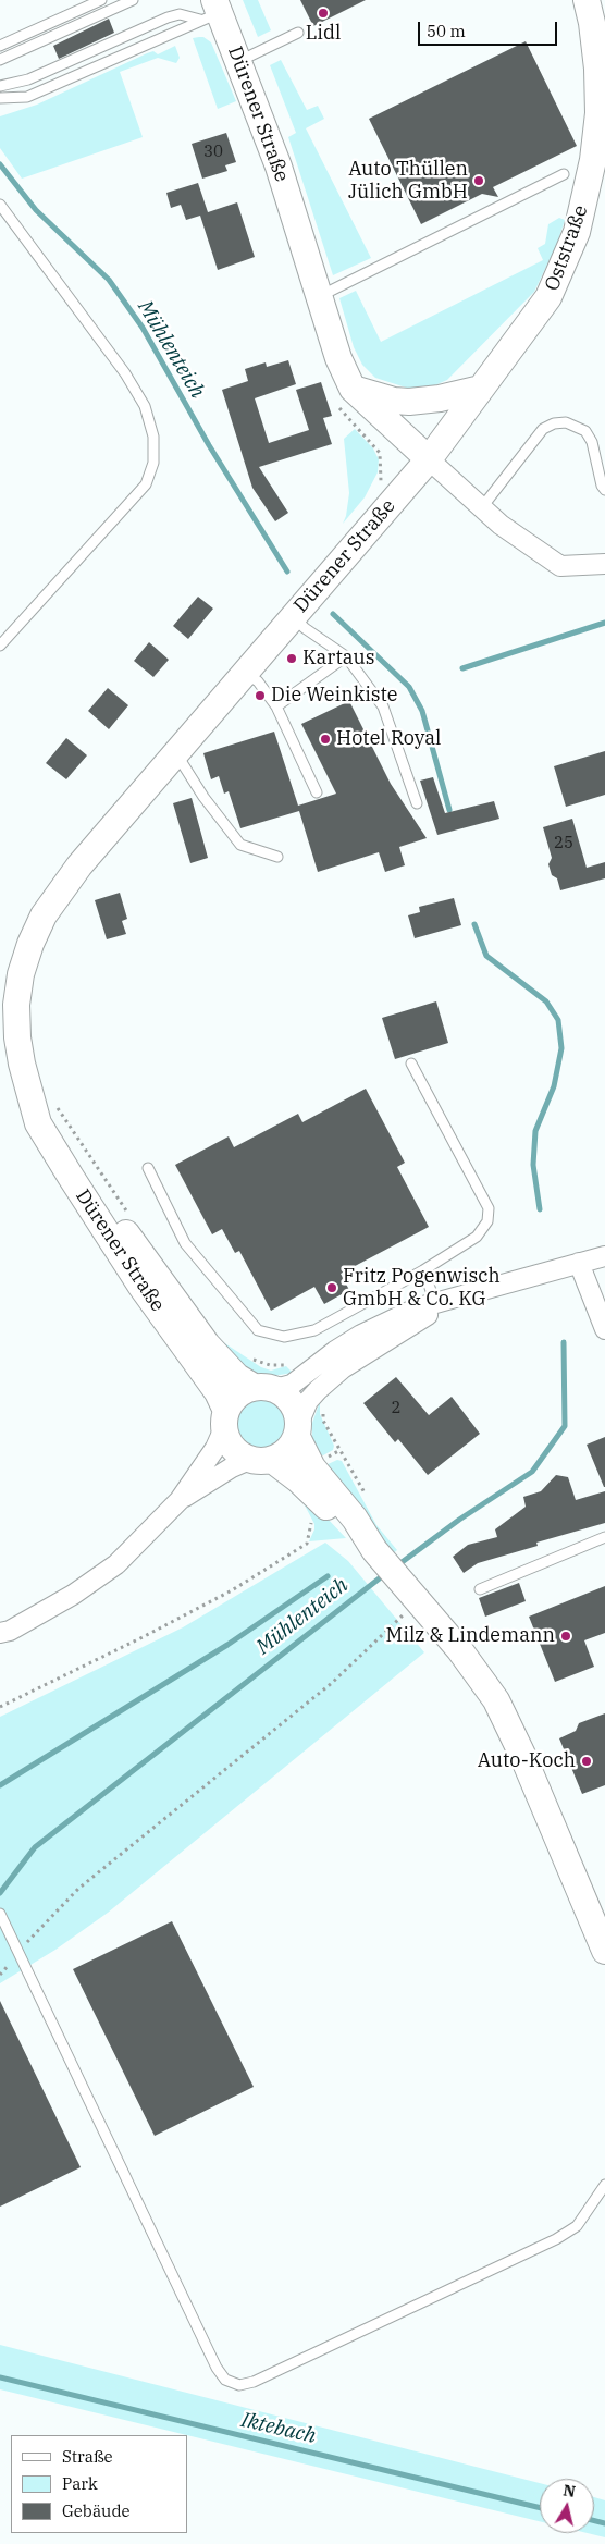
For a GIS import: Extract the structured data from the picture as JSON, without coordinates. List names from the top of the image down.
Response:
{
  "streets": {
    "main road": ["Dürener Straße", "Oststraße"]
  },
  "crossings": [
    ["Dürener Straße", "Oststraße"]
  ],
  "water": ["Mühlenteich", "Iktebach"],
  "places": [
    "Lidl",
    "Auto Thüllen Jülich GmbH",
    "Kartaus",
    "Die Weinkiste",
    "Hotel Royal",
    "Fritz Pogenwisch GmbH & Co. KG",
    "Milz & Lindemann",
    "Auto-Koch"
  ],
  "house_numbers": ["30", "25", "2"],
  "legend": ["Straße", "Park", "Gebäude"],
  "scale_bar": "50 m",
  "north": "top"
}
